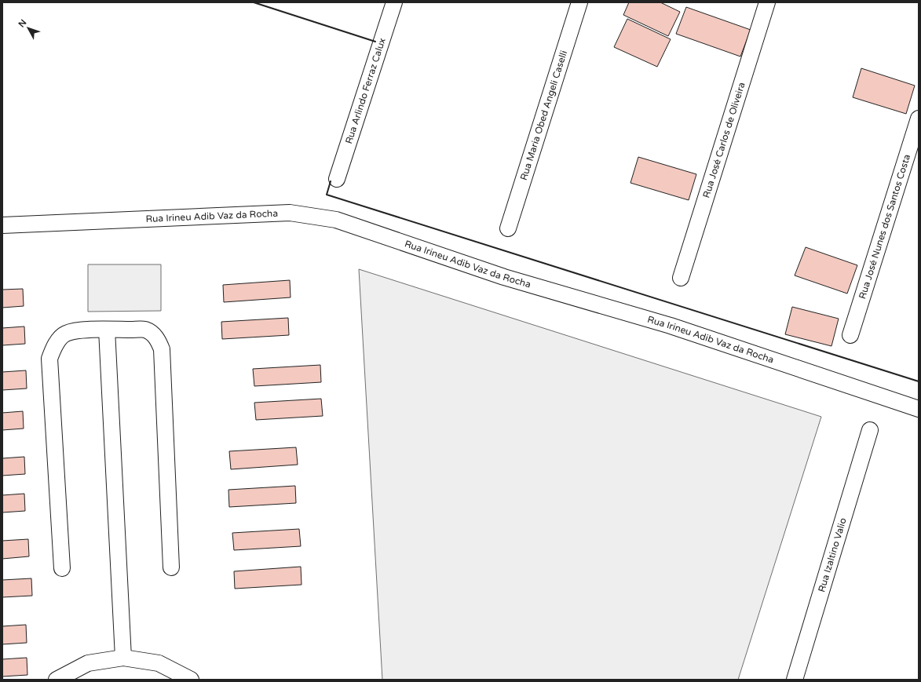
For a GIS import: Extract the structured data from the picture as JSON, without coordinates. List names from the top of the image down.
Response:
{
  "streets": {
    "street": [
      "Rua Arlindo Ferraz Calux",
      "Rua Maria Obed Angeli Caselli",
      "Rua José Carlos de Oliveira",
      "Rua Irineu Adib Vaz da Rocha",
      "Rua José Nunes dos Santos Costa",
      "Rua Izaltino Valio"
    ]
  },
  "north": "top left"
}
